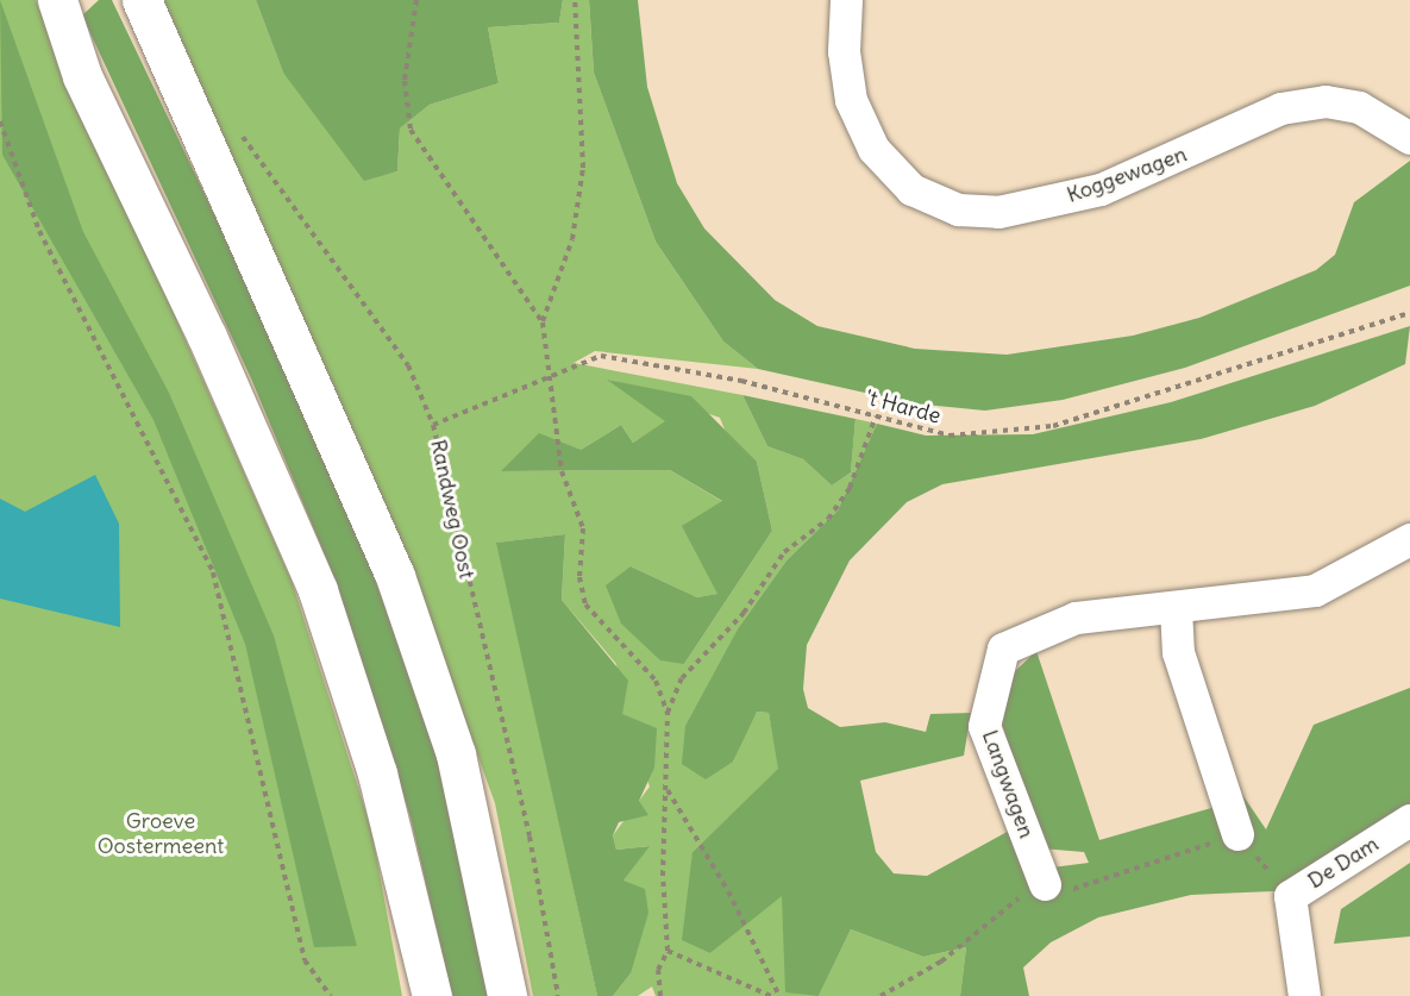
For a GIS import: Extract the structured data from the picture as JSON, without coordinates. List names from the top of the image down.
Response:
{
  "streets": {
    "street": ["Koggewagen", "Langwagen", "De Dam"],
    "path": ["'t Harde", "Randweg Oost"]
  },
  "crossings": [
    ["'t Harde", "Randweg Oost"]
  ],
  "parks": ["Groeve Oostermeent"]
}
